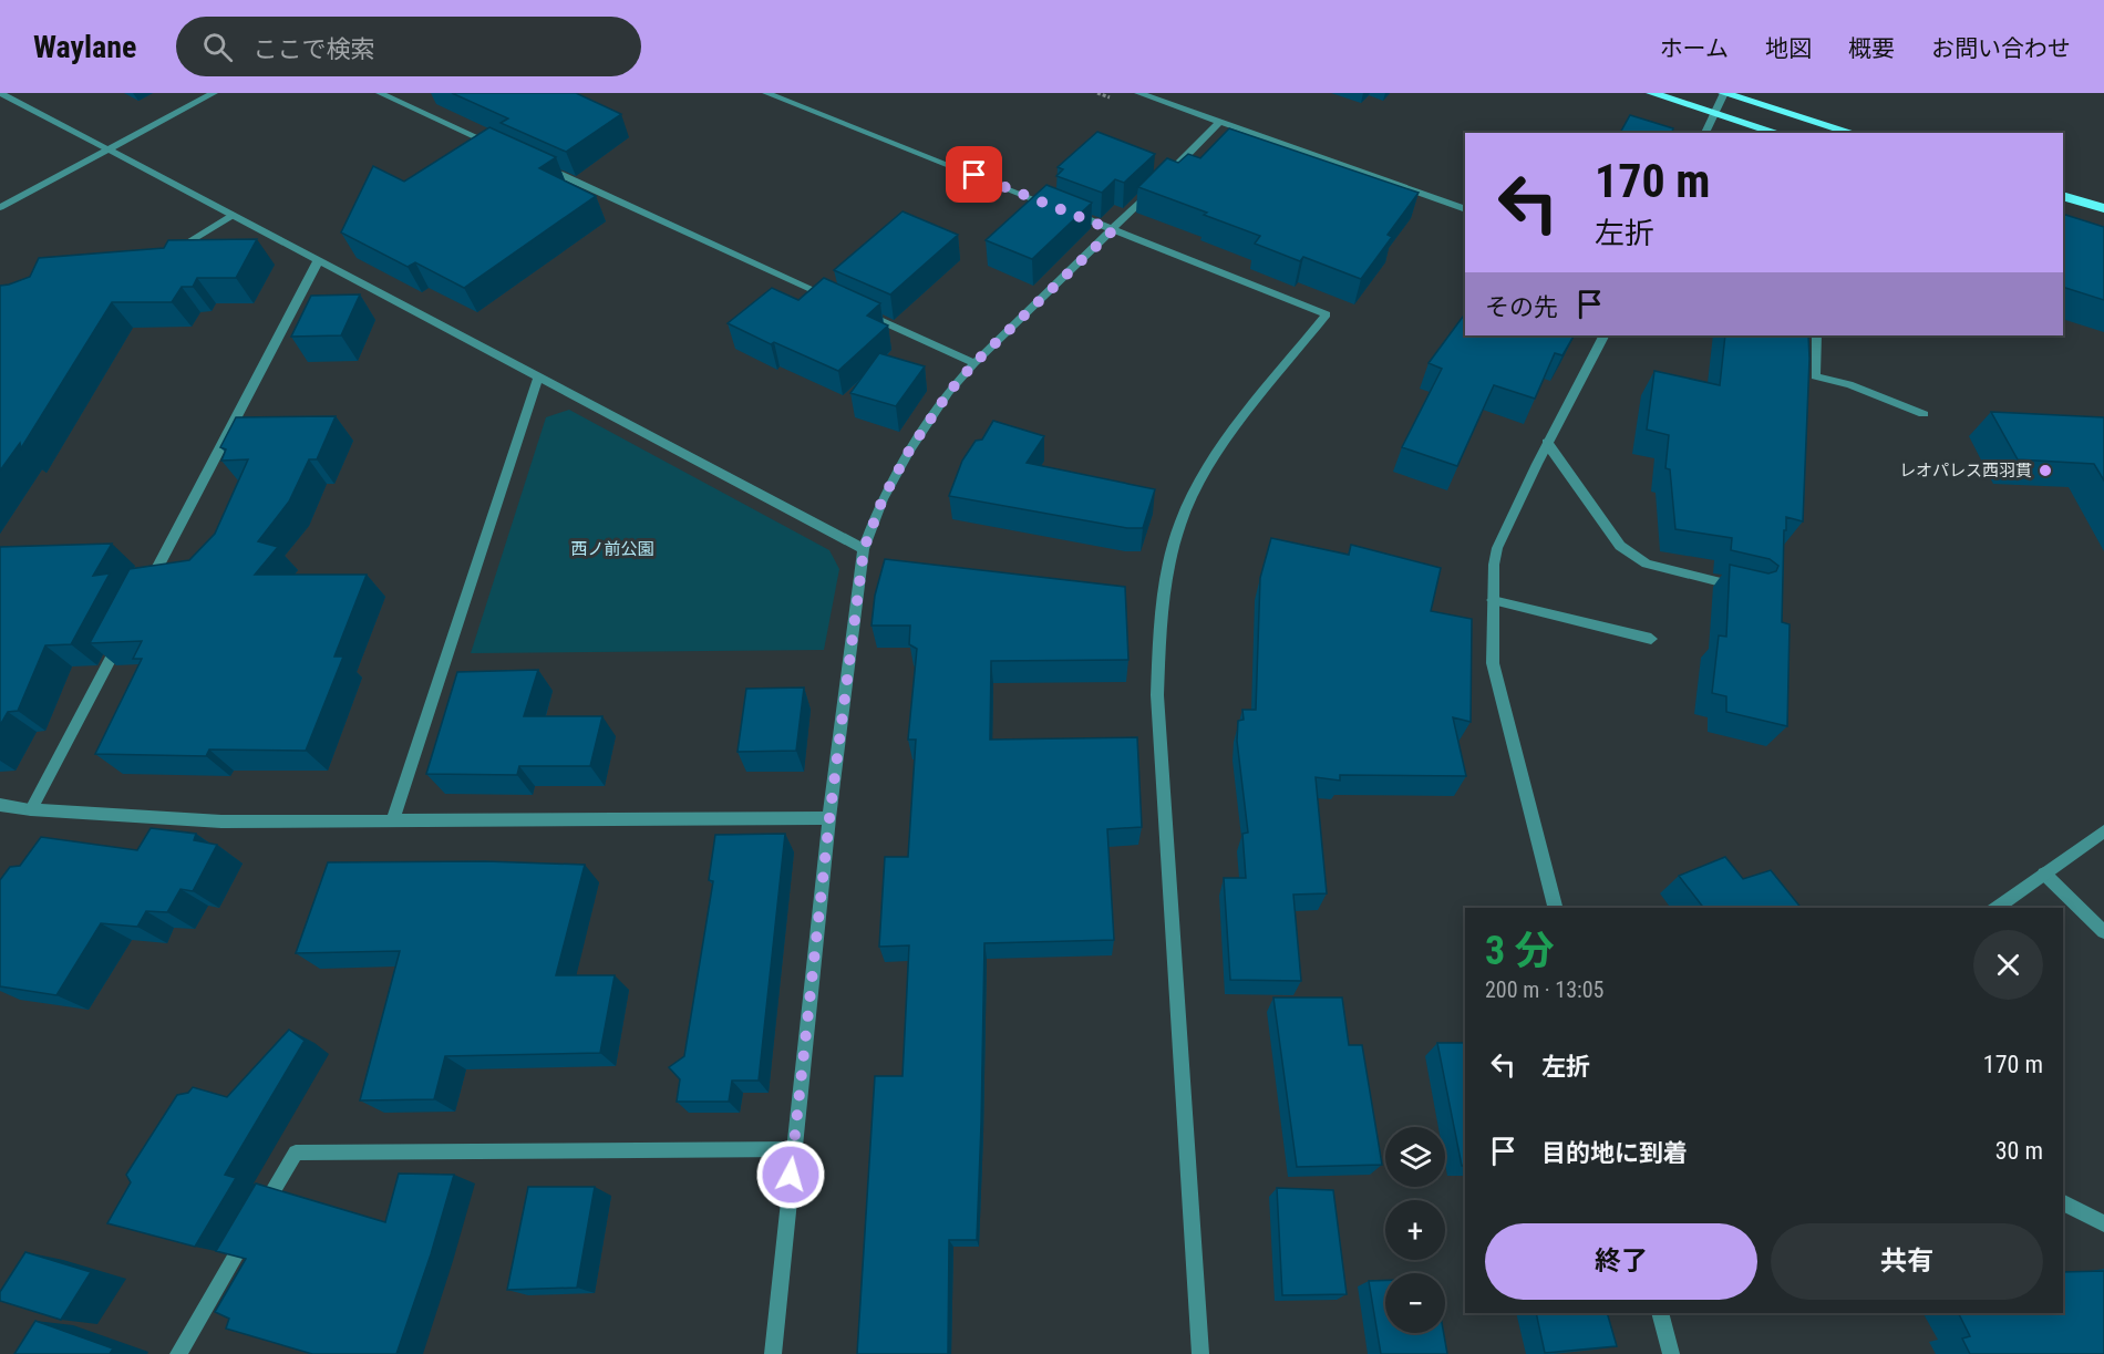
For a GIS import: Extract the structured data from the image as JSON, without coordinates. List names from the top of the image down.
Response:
{
  "parks": ["西ノ前公園"],
  "places": ["レオパレス西羽貫"],
  "page": {
    "header": "Waylane",
    "search": "ここで検索",
    "nav": [
      "ホーム",
      "地図",
      "概要",
      "お問い合わせ"
    ],
    "turn": ["170 m", "左折"],
    "then": "その先",
    "heading": ["3 分", "200 m · 13:05"],
    "list": [
      {
        "name": "左折",
        "value": "170 m"
      },
      {
        "name": "目的地に到着",
        "value": "30 m"
      }
    ],
    "map_buttons": ["+", "−"],
    "buttons": ["終了", "共有"]
  }
}
